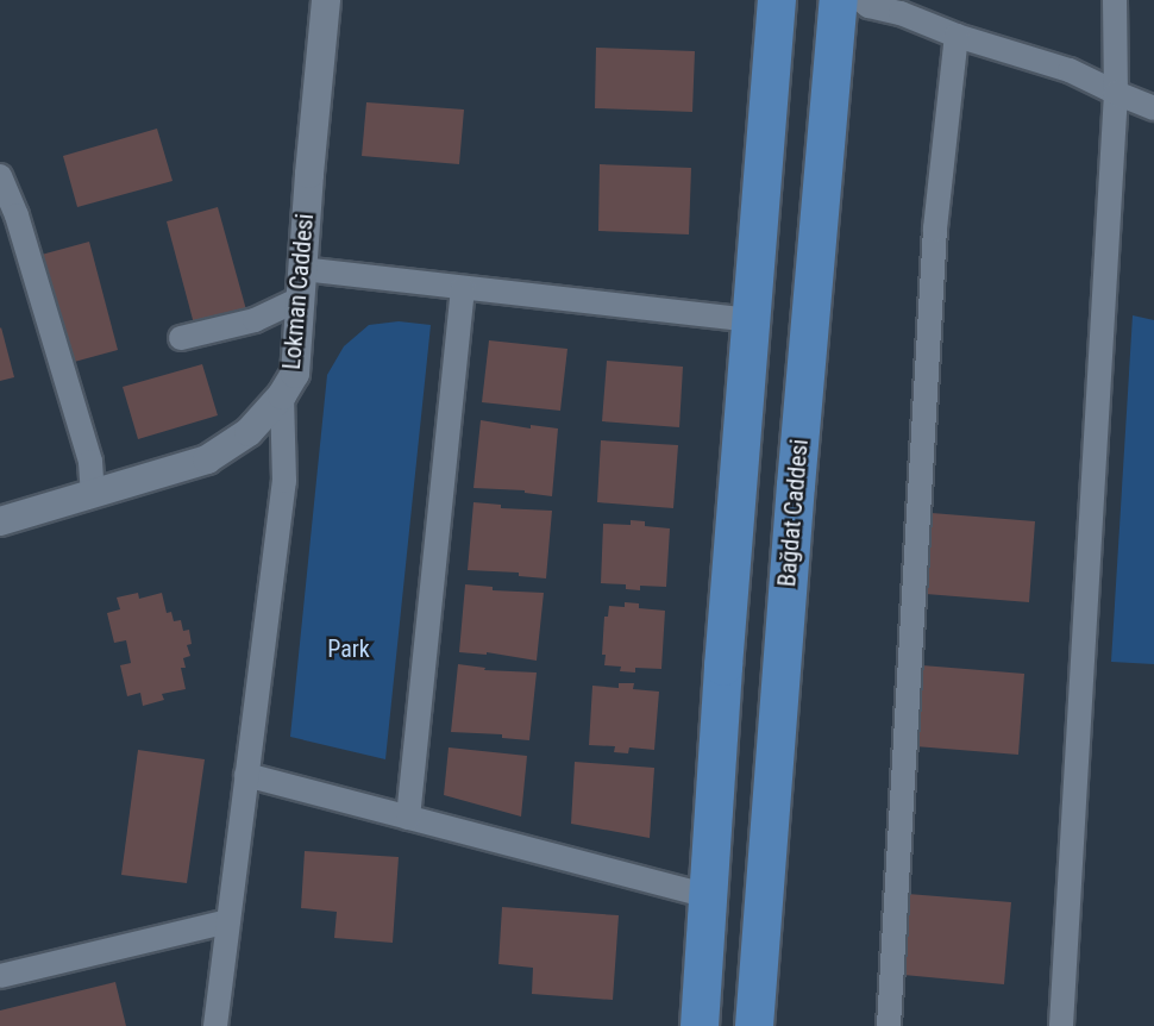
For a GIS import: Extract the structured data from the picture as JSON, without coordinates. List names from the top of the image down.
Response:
{
  "streets": {
    "main road": ["Bağdat Caddesi"],
    "street": ["Lokman Caddesi"]
  },
  "parks": ["Park"]
}
